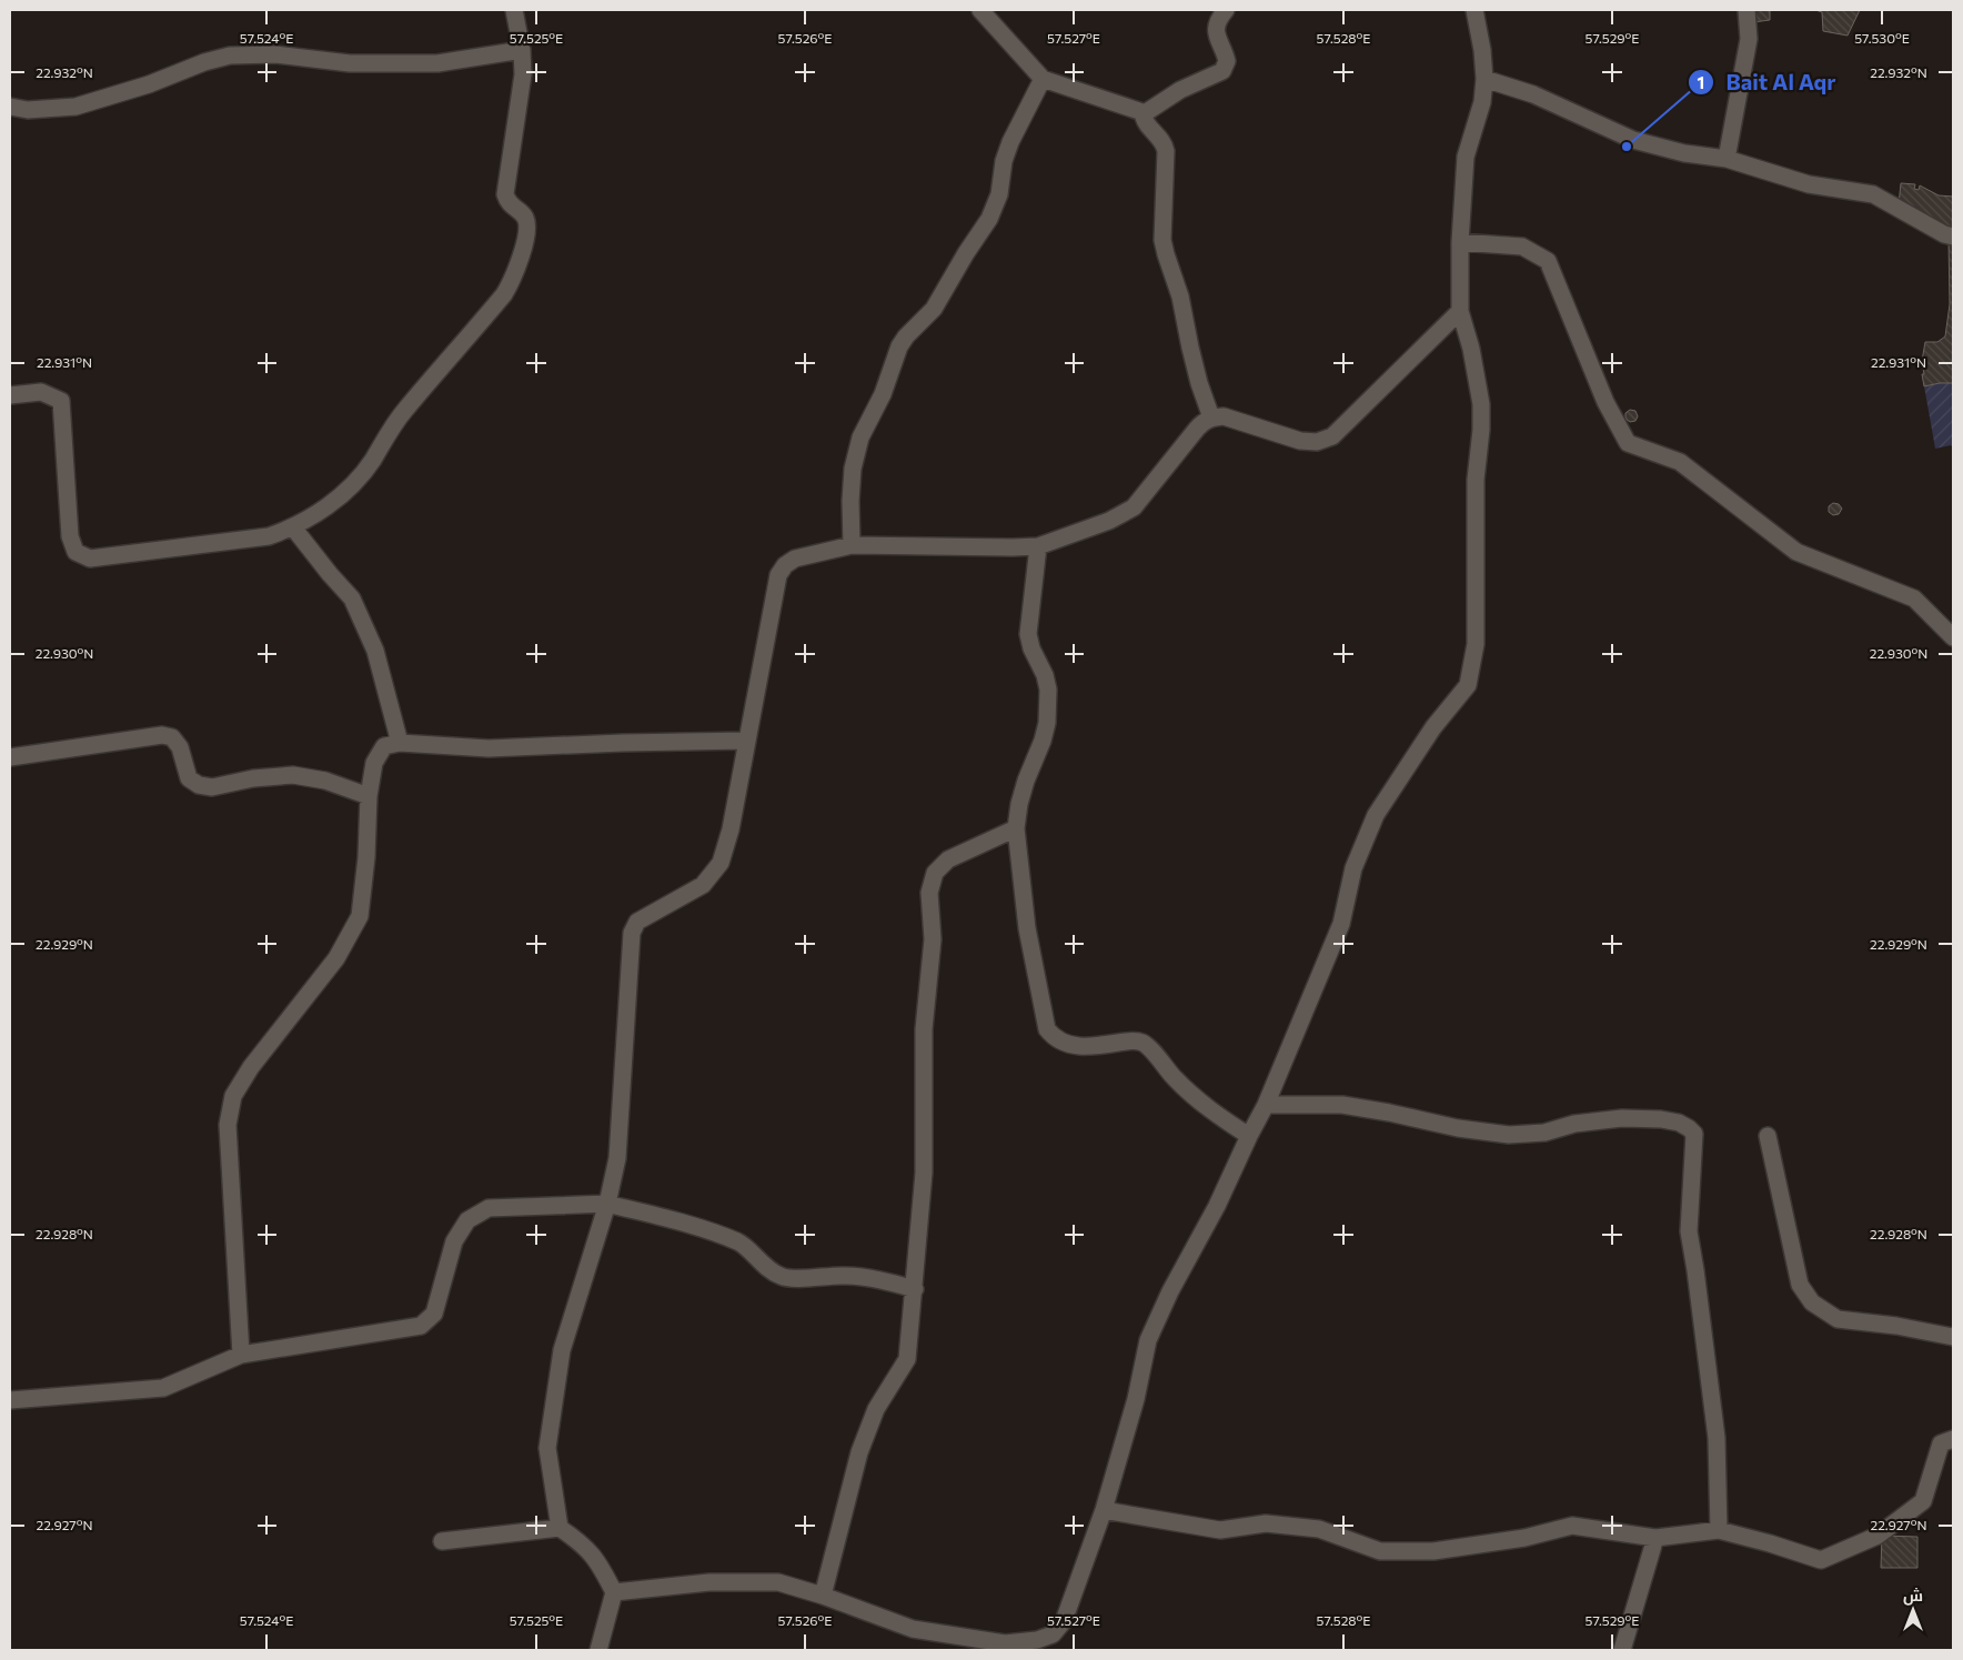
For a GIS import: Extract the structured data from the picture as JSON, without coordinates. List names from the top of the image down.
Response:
{
  "places": ["Bait Al Aqr"],
  "north": "top",
  "coordinates": [
    "57.524°E",
    "57.525°E",
    "57.526°E",
    "57.527°E",
    "57.528°E",
    "57.529°E",
    "57.530°E",
    "22.932°N",
    "22.931°N",
    "22.930°N",
    "22.929°N",
    "22.928°N",
    "22.927°N"
  ]
}
